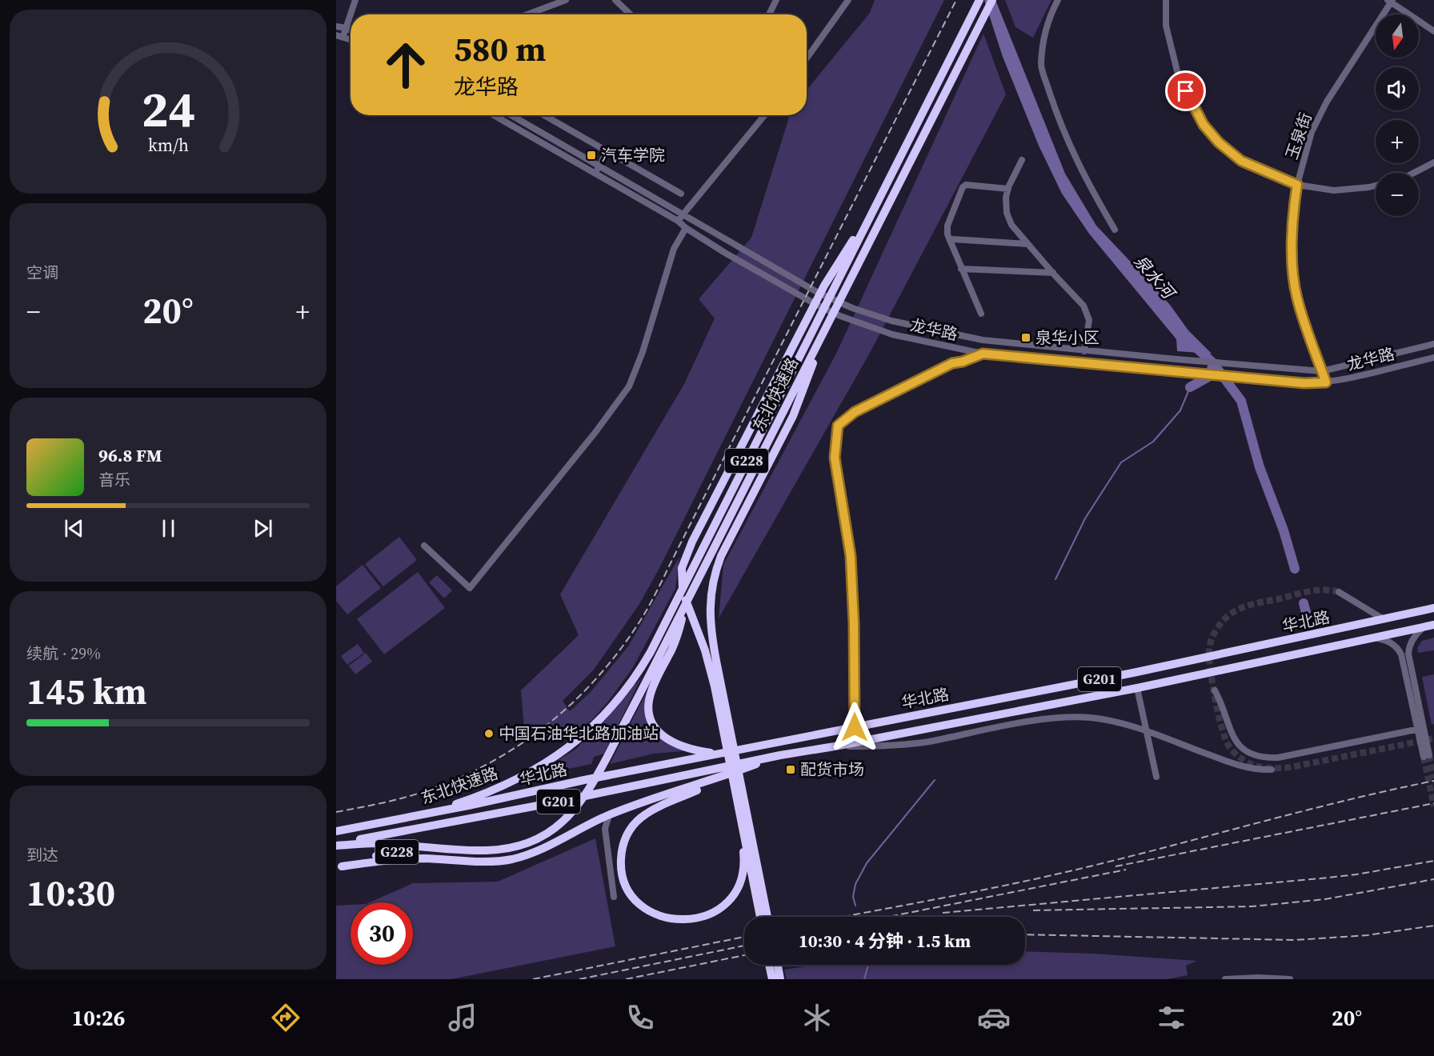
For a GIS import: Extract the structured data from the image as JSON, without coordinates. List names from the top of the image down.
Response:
{
  "streets": {
    "highway": [
      "东北快速路",
      "G228",
      "华北路",
      "G201"
    ],
    "street": ["玉泉街", "龙华路"]
  },
  "crossings": [
    ["玉泉街", "龙华路"],
    ["东北快速路", "G228"],
    ["东北快速路", "华北路"]
  ],
  "water": ["泉水河"],
  "places": {
    "transit": ["汽车学院", "泉华小区", "配货市场"],
    "other": ["中国石油华北路加油站"]
  },
  "north": "bottom",
  "page": {
    "map_buttons": ["+", "−"],
    "turn": ["580 m", "龙华路"],
    "tile": [
      "空调",
      ["续航 · 29%", "145 km"],
      ["到达", "10:30"]
    ],
    "heat": ["−", "20°", "+"],
    "song": ["96.8 FM", "音乐"],
    "limit": "30",
    "trip": "10:30 · 4 分钟 · 1.5 km",
    "tabs": ["10:26", "20°"],
    "gauge": ["24", "km/h"]
  }
}
